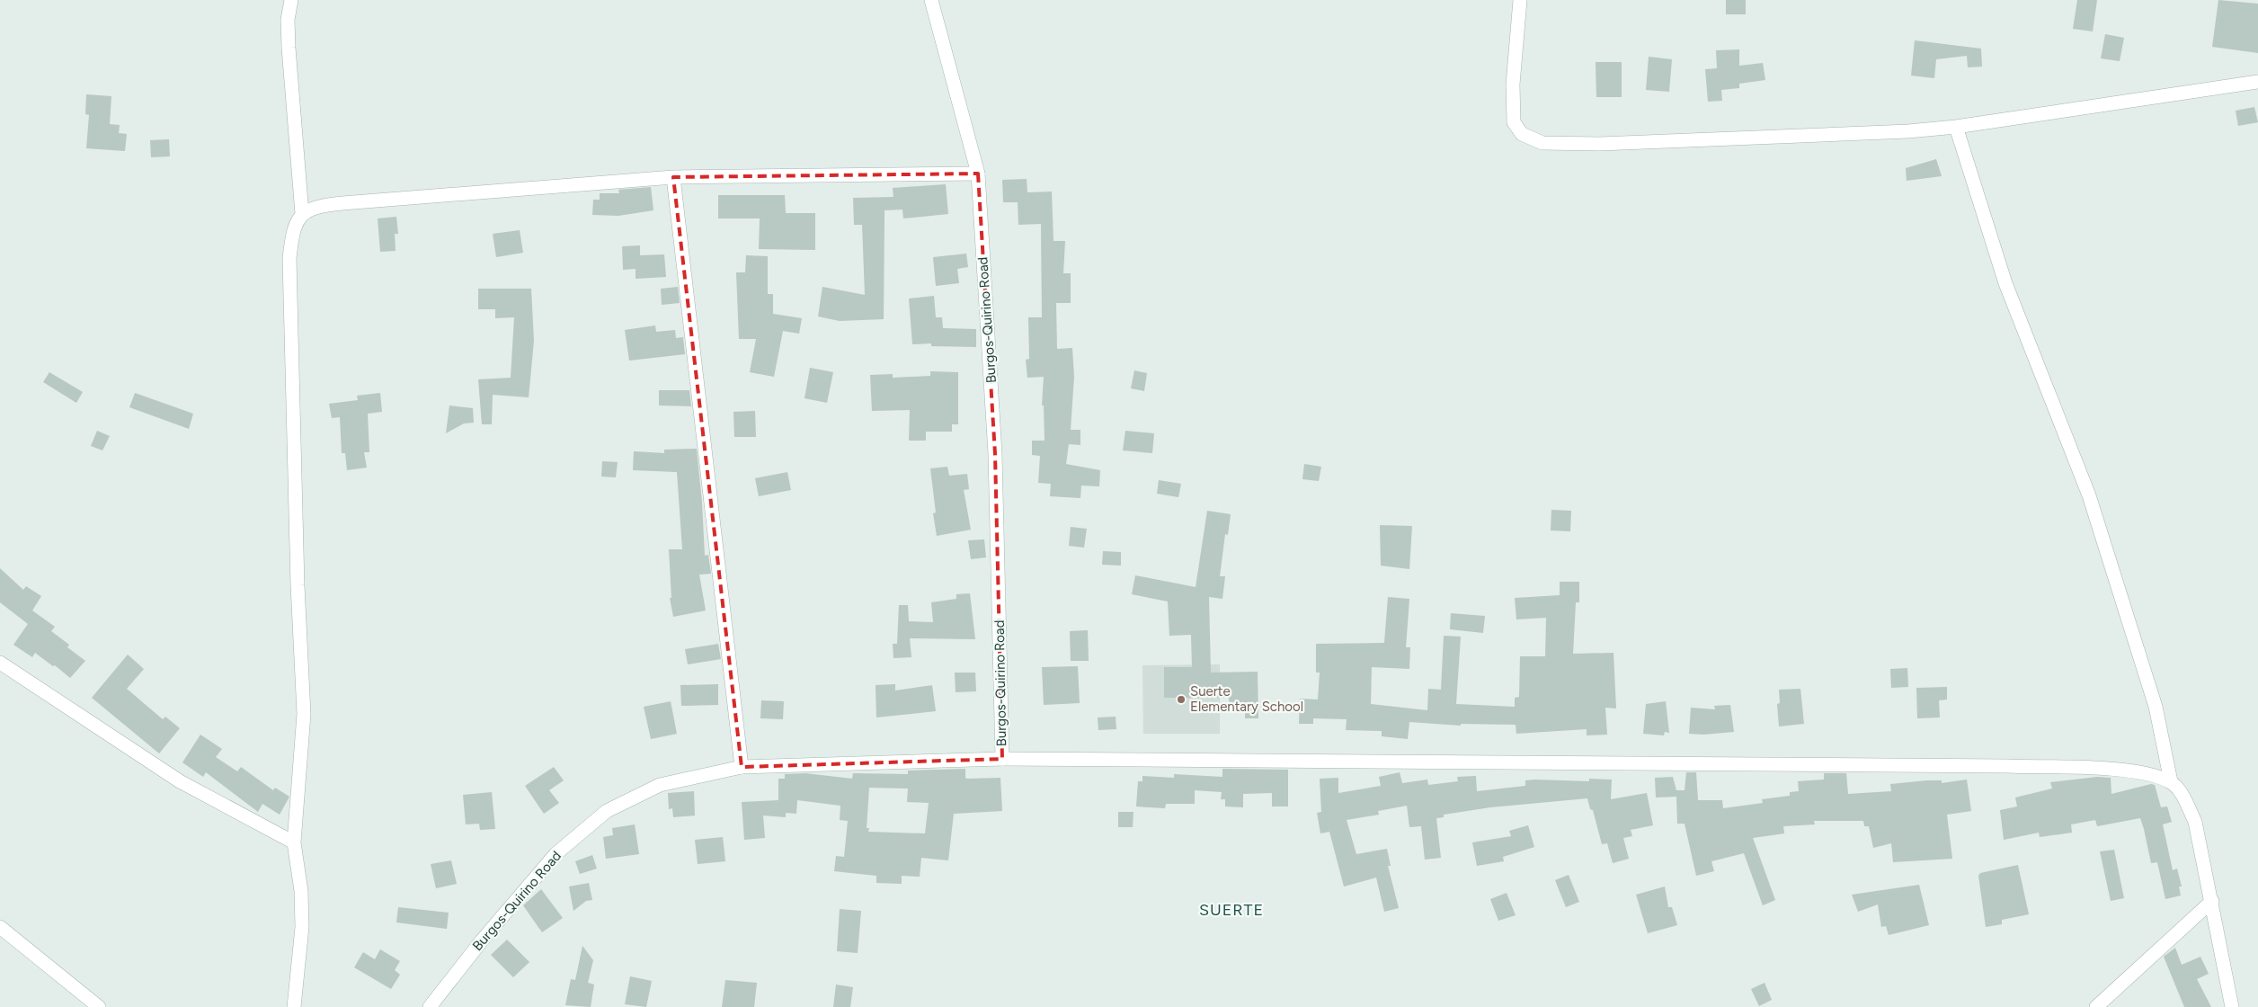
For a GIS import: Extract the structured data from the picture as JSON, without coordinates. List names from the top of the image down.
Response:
{
  "streets": {
    "street": ["Burgos-Quirino Road"]
  },
  "districts": ["SUERTE"],
  "places": ["Suerte Elementary School"]
}
